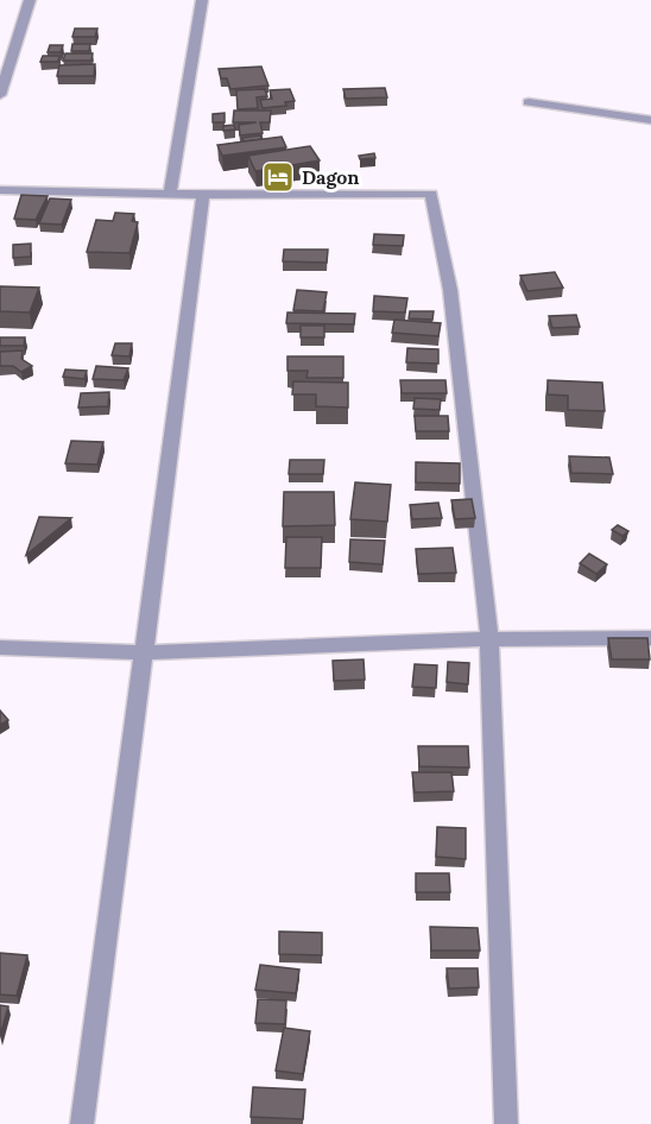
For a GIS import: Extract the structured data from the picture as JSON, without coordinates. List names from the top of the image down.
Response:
{
  "places": {
    "hotel": ["Dagon"]
  }
}
